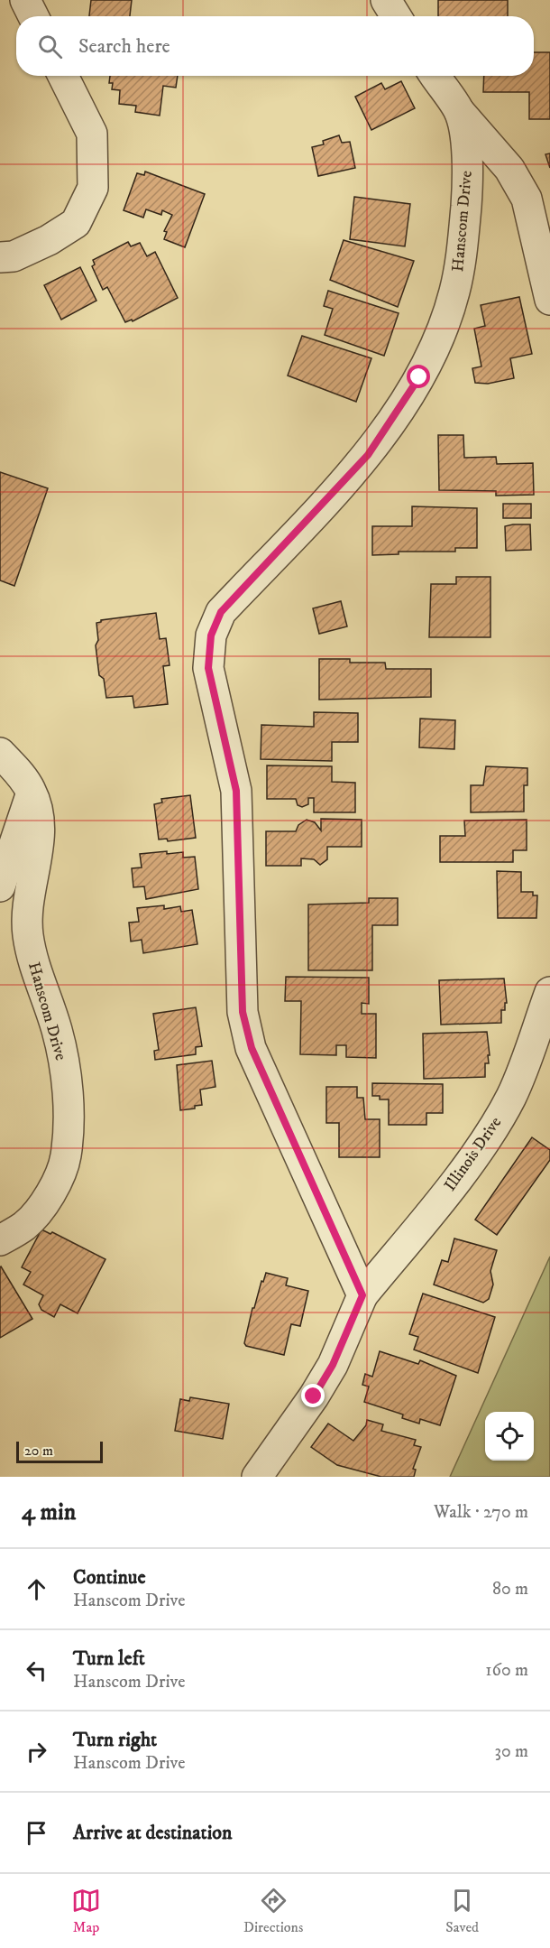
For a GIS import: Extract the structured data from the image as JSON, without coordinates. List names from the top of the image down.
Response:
{
  "streets": {
    "street": ["Hanscom Drive", "Illinois Drive"]
  },
  "crossings": [
    ["Hanscom Drive", "Illinois Drive"]
  ],
  "scale_bar": "20 m",
  "page": {
    "search": "Search here",
    "scale": "20 m",
    "heading": ["4 min", "Walk · 270 m"],
    "list": [
      ["Continue", "Hanscom Drive", "80 m"],
      ["Turn left", "Hanscom Drive", "160 m"],
      ["Turn right", "Hanscom Drive", "30 m"],
      "Arrive at destination"
    ],
    "nav": ["Map", "Directions", "Saved"]
  }
}
